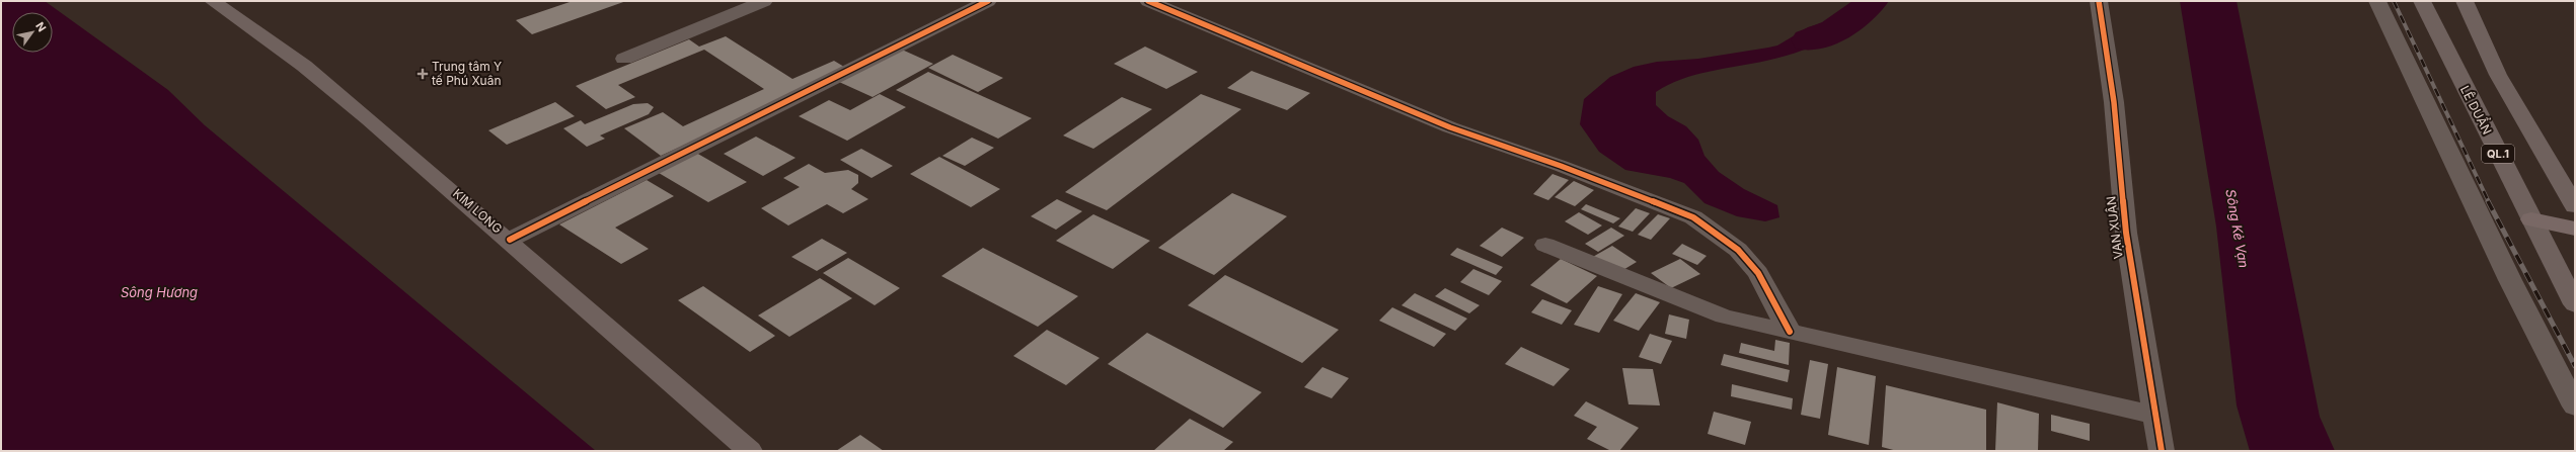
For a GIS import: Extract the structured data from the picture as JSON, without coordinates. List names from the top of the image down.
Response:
{
  "streets": {
    "main road": ["LÊ DUẨN", "QL.1", "KIM LONG"],
    "street": ["VẠN XUÂN"]
  },
  "water": ["Sông Kẻ Vạn", "Sông Hương"],
  "places": {
    "health": ["Trung tâm Y tế Phú Xuân"]
  },
  "north": "top right"
}
